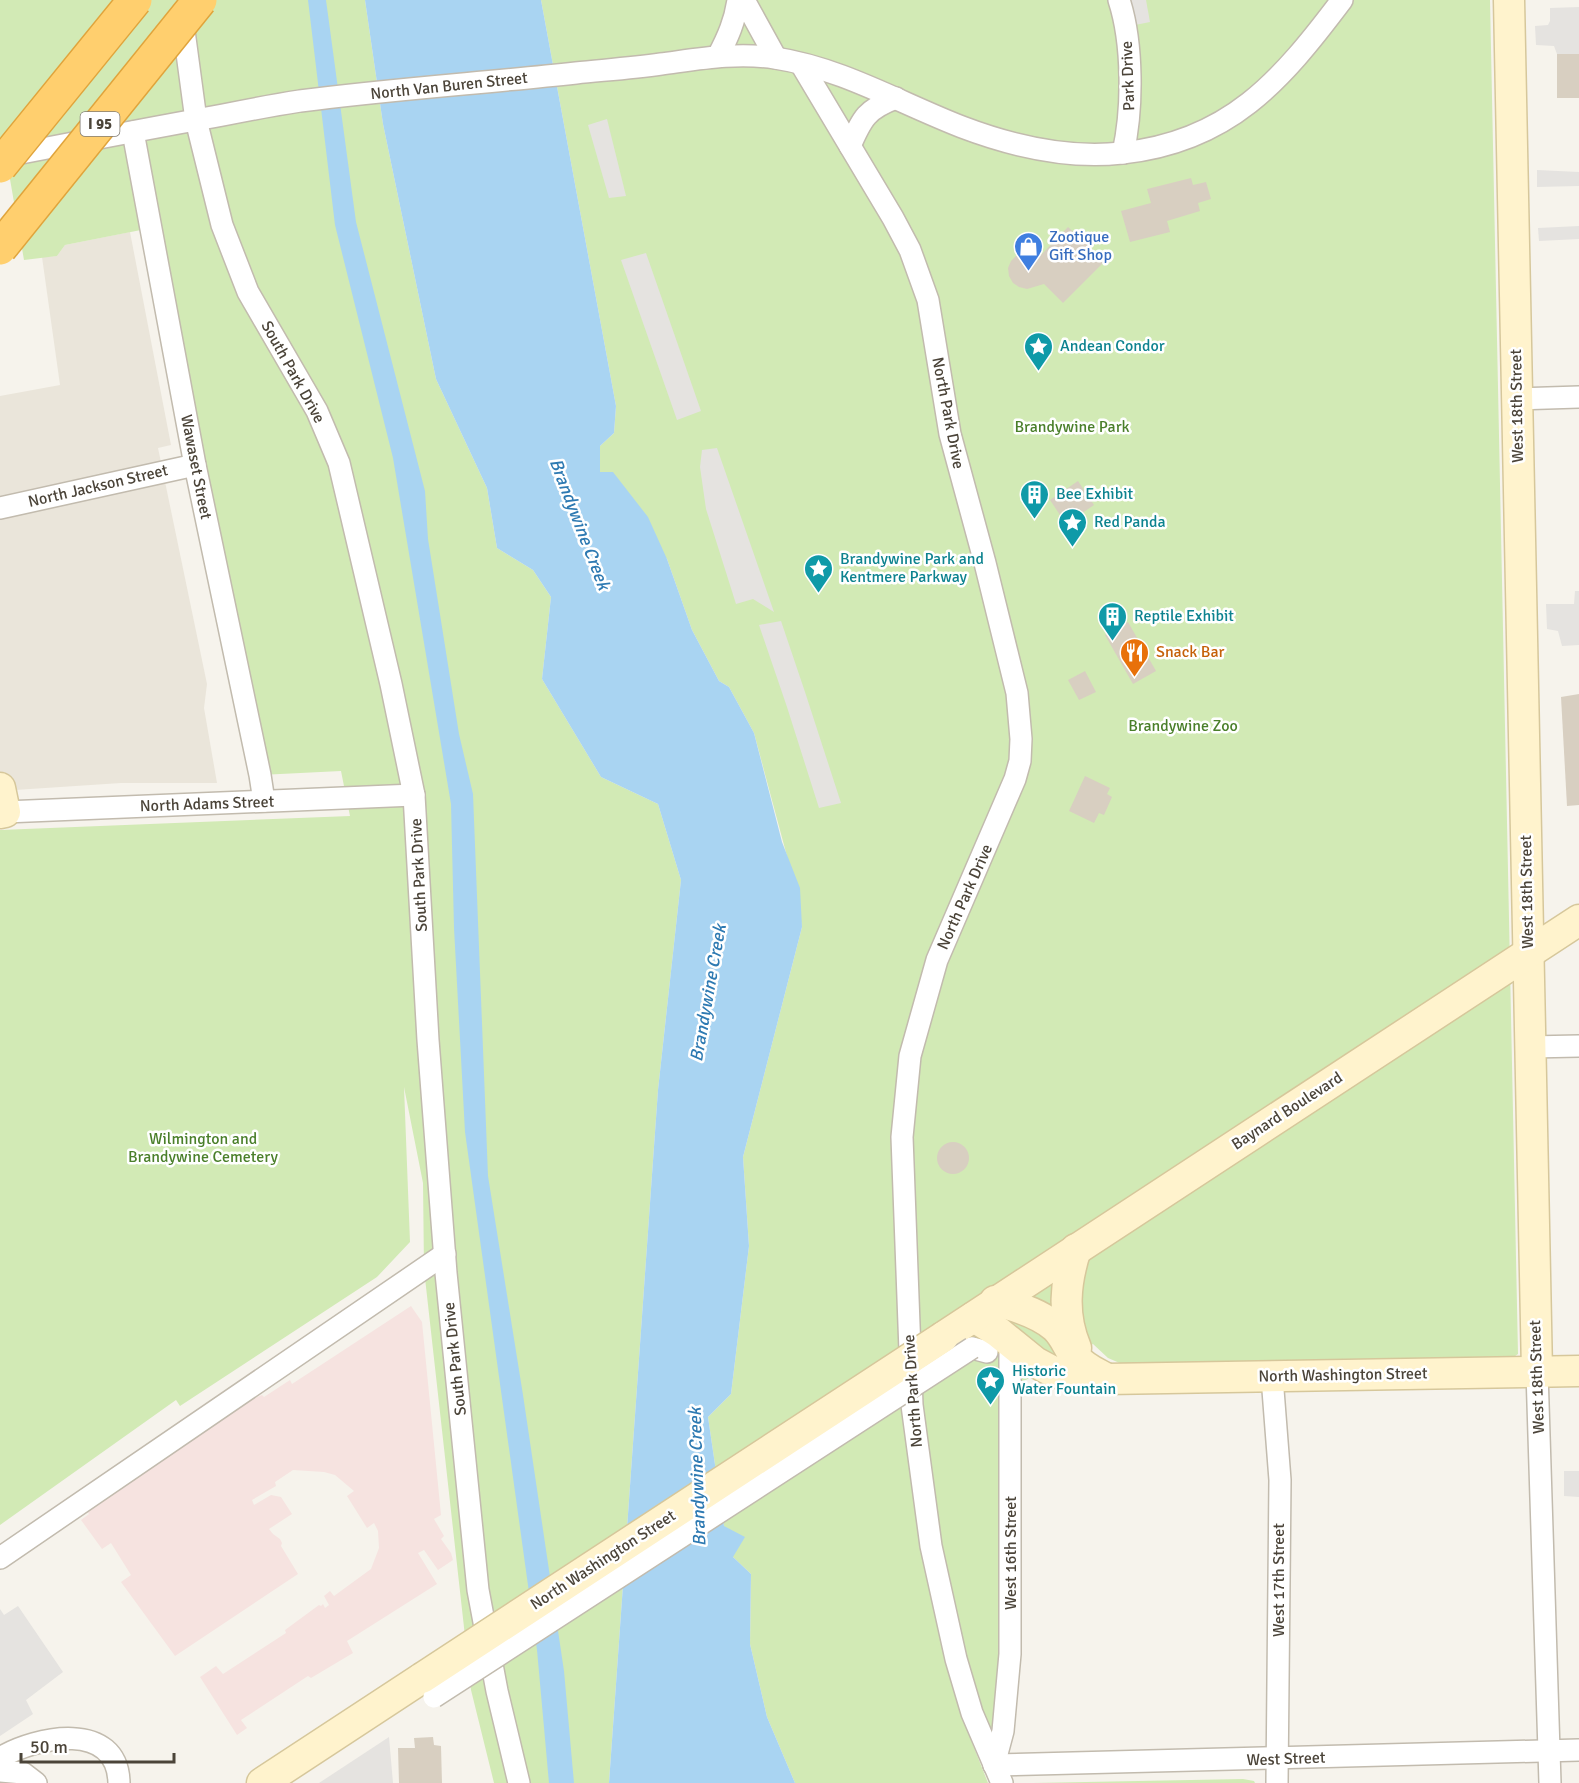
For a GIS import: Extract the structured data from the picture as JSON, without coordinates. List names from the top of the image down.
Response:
{
  "streets": {
    "highway": ["I 95"],
    "street": [
      "Park Drive",
      "North Van Buren Street",
      "South Park Drive",
      "West 18th Street",
      "North Park Drive",
      "Wawaset Street",
      "North Jackson Street",
      "North Adams Street",
      "Baynard Boulevard",
      "North Washington Street",
      "West 16th Street",
      "West 17th Street",
      "West Street"
    ]
  },
  "crossings": [
    ["Park Drive", "North Van Buren Street"],
    ["North Van Buren Street", "South Park Drive"],
    ["North Van Buren Street", "North Park Drive"],
    ["North Van Buren Street", "Wawaset Street"],
    ["South Park Drive", "North Adams Street"],
    ["West 18th Street", "Baynard Boulevard"],
    ["West 18th Street", "North Washington Street"],
    ["West 18th Street", "West Street"],
    ["North Park Drive", "West 16th Street"],
    ["North Park Drive", "West Street"],
    ["Wawaset Street", "North Jackson Street"],
    ["Wawaset Street", "North Adams Street"],
    ["Baynard Boulevard", "North Washington Street"],
    ["North Washington Street", "West 16th Street"],
    ["North Washington Street", "West 17th Street"],
    ["West 16th Street", "West Street"],
    ["West 17th Street", "West Street"]
  ],
  "water": ["Brandywine Creek"],
  "parks": ["Brandywine Park", "Brandywine Zoo", "Wilmington and Brandywine Cemetery"],
  "places": {
    "shop": ["Zootique Gift Shop"],
    "place": [
      "Andean Condor",
      "Red Panda",
      "Brandywine Park and Kentmere Parkway",
      "Historic Water Fountain"
    ],
    "building": ["Bee Exhibit", "Reptile Exhibit"],
    "restaurant": ["Snack Bar"]
  },
  "scale_bar": "50 m"
}
